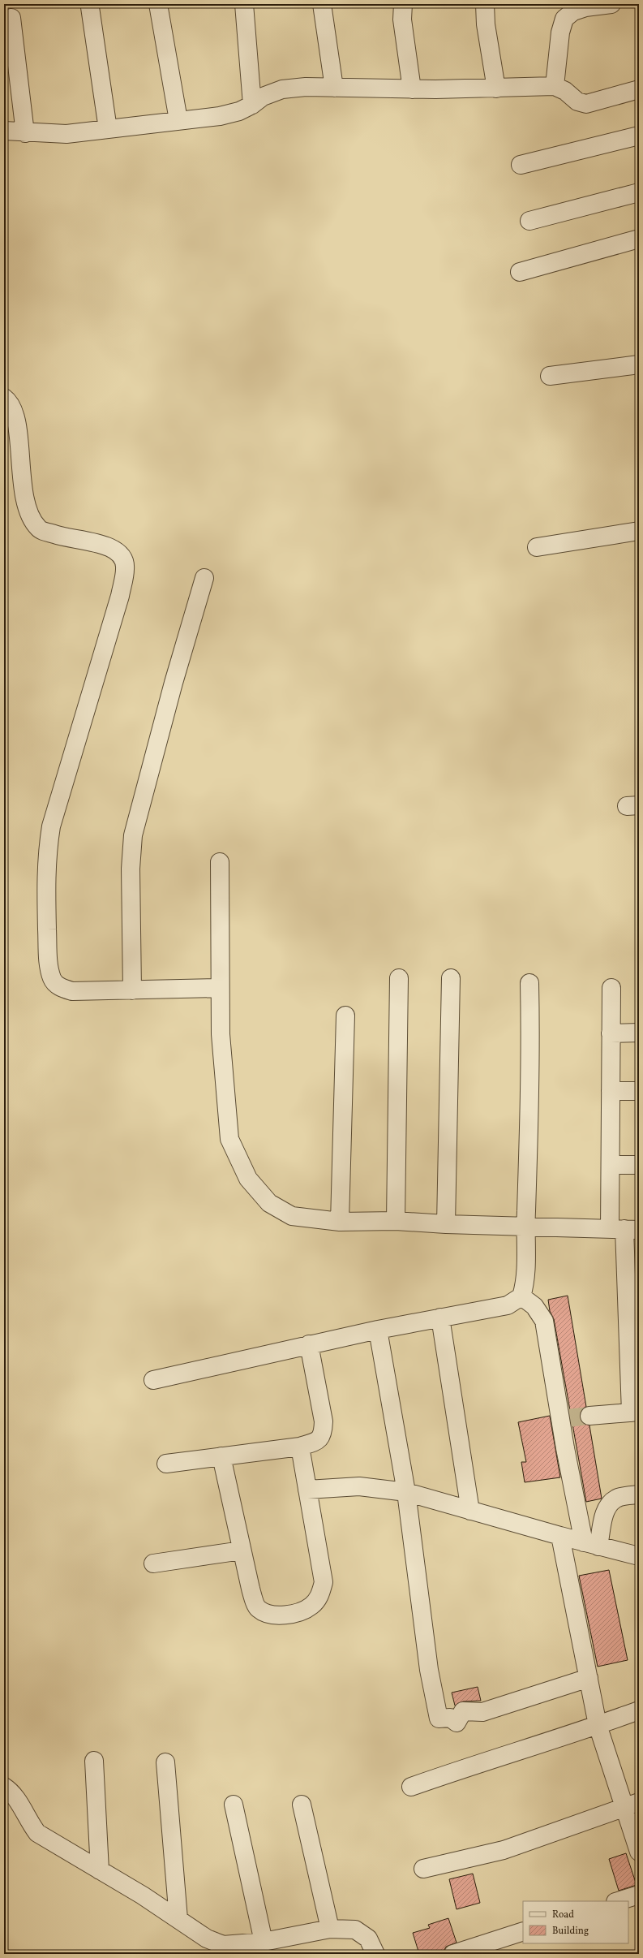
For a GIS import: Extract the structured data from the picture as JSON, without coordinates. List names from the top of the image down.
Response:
{
  "legend": ["Road", "Building"]
}
